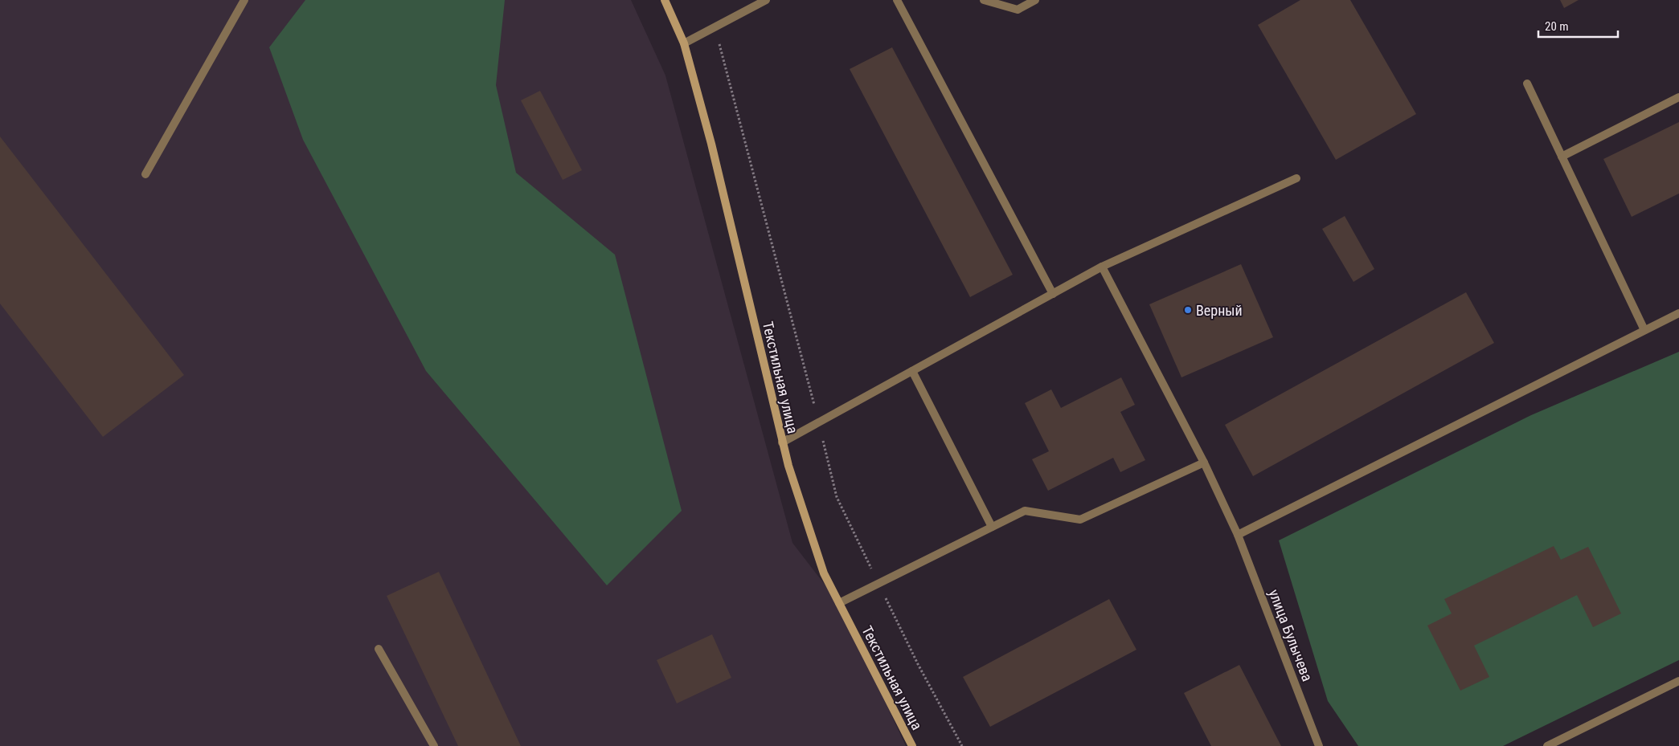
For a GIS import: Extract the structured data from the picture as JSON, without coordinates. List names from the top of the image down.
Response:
{
  "streets": {
    "main road": ["Текстильная улица"],
    "street": ["улица Булычева"]
  },
  "places": ["Верный"],
  "scale_bar": "20 m"
}
